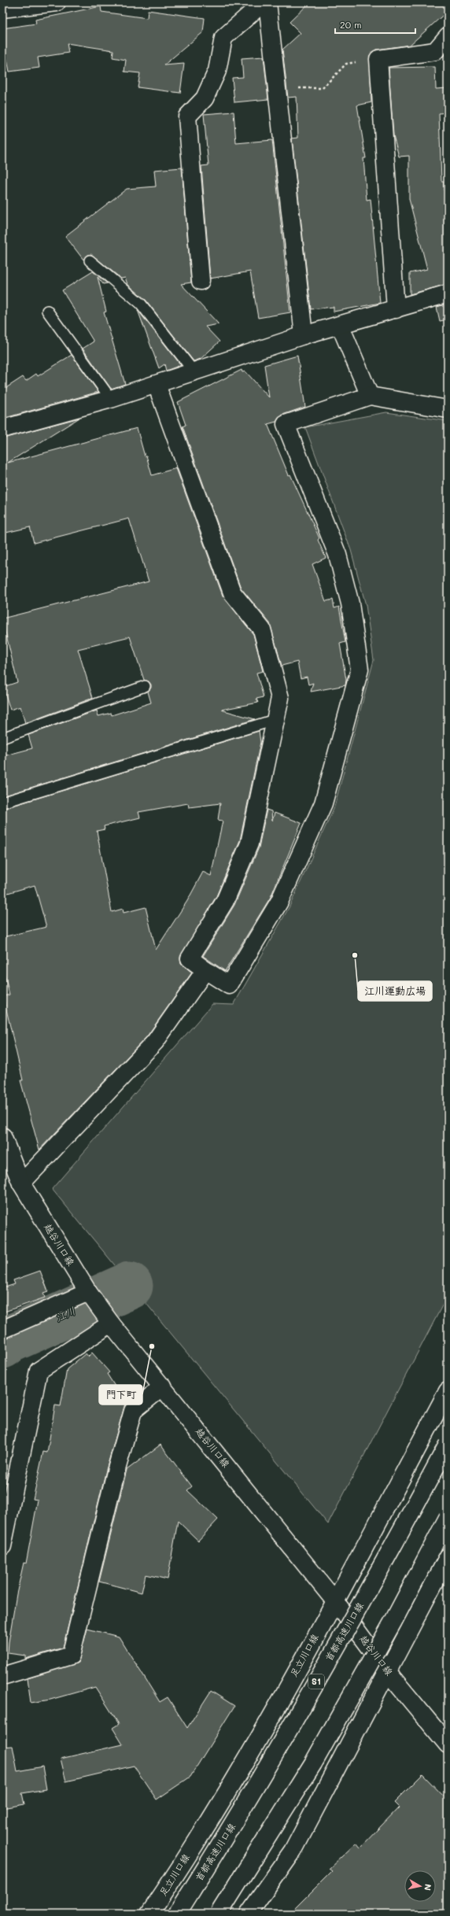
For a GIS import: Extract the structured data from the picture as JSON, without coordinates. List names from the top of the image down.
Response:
{
  "streets": {
    "main road": [
      "越谷川口線",
      "首都高速川口線",
      "足立川口線",
      "S1"
    ]
  },
  "crossings": [
    ["越谷川口線", "足立川口線"]
  ],
  "water": ["江川"],
  "places": ["江川運動広場", "門下町"],
  "scale_bar": "20 m",
  "north": "right"
}
